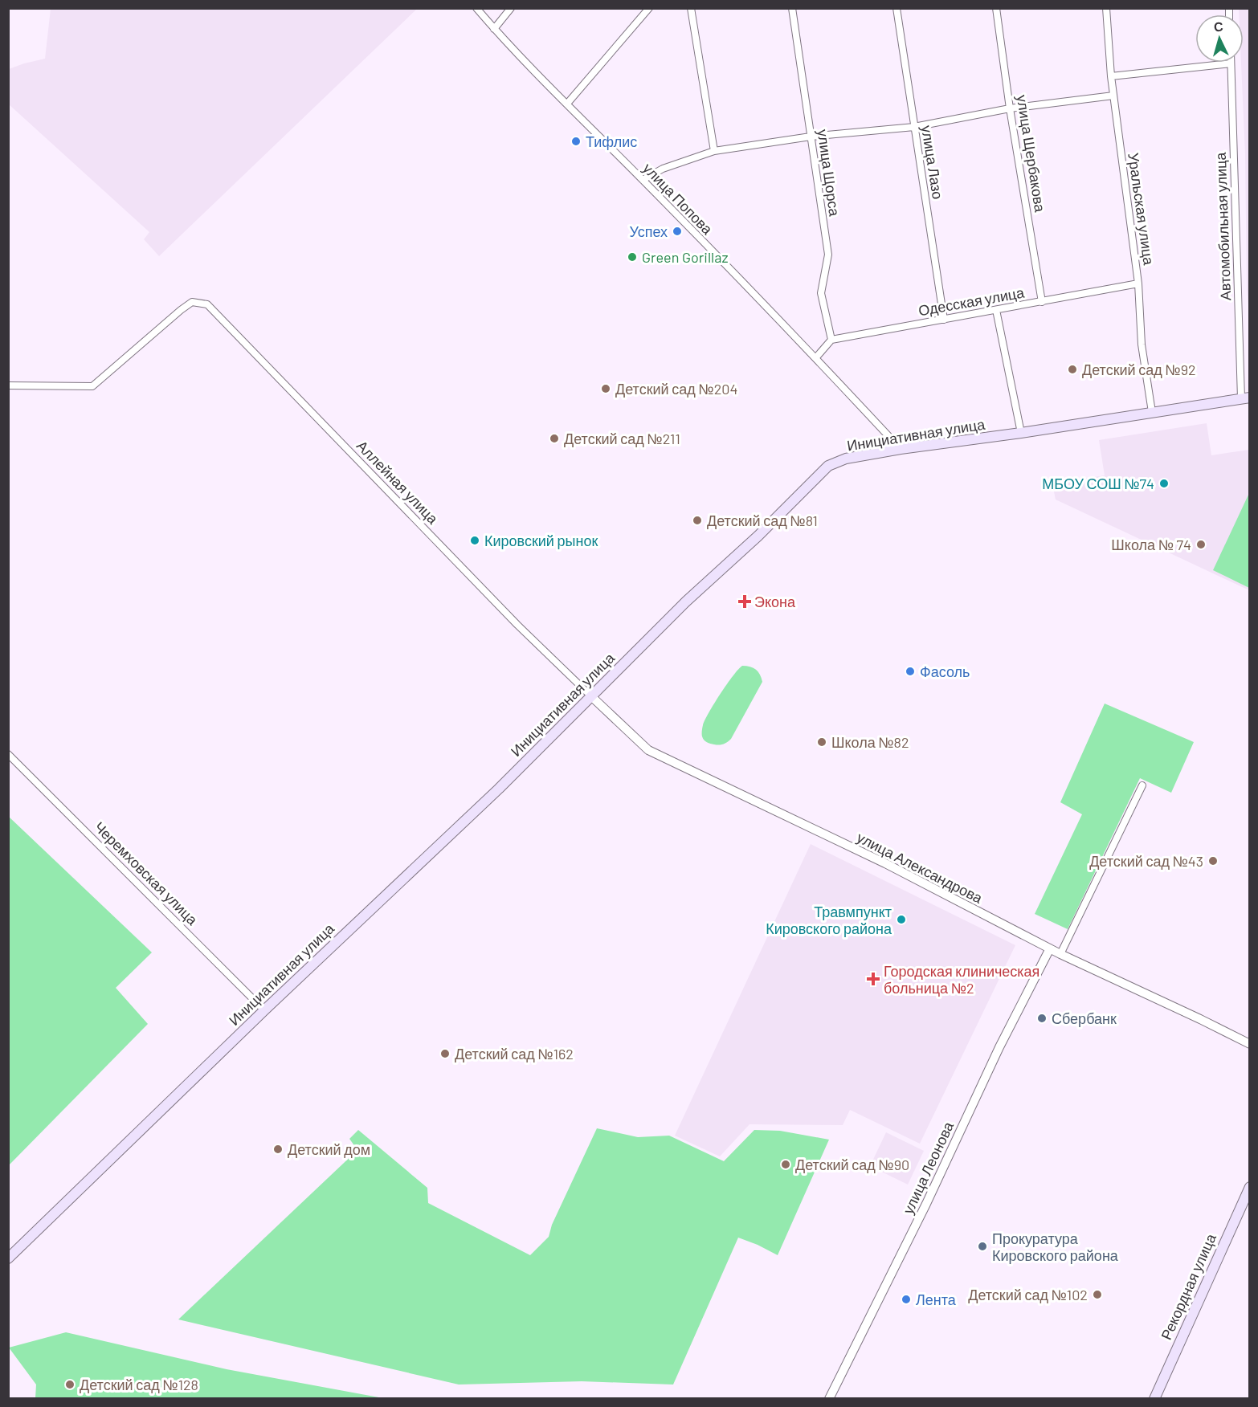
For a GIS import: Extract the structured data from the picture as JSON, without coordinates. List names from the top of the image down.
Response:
{
  "streets": {
    "main road": ["Инициативная улица", "Рекордная улица"],
    "street": [
      "улица Щербакова",
      "улица Лазо",
      "улица Щорса",
      "улица Попова",
      "Уральская улица",
      "Автомобильная улица",
      "Одесская улица",
      "Аллейная улица",
      "улица Александрова",
      "Черемховская улица",
      "улица Леонова"
    ]
  },
  "crossings": [
    ["улица Щербакова", "Одесская улица"],
    ["улица Лазо", "Одесская улица"],
    ["улица Щорса", "Одесская улица"],
    ["улица Попова", "Инициативная улица"],
    ["Уральская улица", "Одесская улица"],
    ["Уральская улица", "Инициативная улица"],
    ["Автомобильная улица", "Инициативная улица"],
    ["Инициативная улица", "Аллейная улица"],
    ["Инициативная улица", "улица Александрова"],
    ["Инициативная улица", "Черемховская улица"],
    ["Аллейная улица", "улица Александрова"],
    ["улица Александрова", "улица Леонова"]
  ],
  "places": {
    "other": [
      "Тифлис",
      "Успех",
      "Green Gorillaz",
      "Детский сад №92",
      "Детский сад №204",
      "Детский сад №211",
      "МБОУ СОШ №74",
      "Детский сад №81",
      "Кировский рынок",
      "Школа № 74",
      "Фасоль",
      "Школа №82",
      "Детский сад №43",
      "Травмпункт Кировского района",
      "Сбербанк",
      "Детский сад №162",
      "Детский дом",
      "Детский сад №90",
      "Прокуратура Кировского района",
      "Детский сад №102",
      "Лента",
      "Детский сад №128"
    ],
    "health": ["Экона", "Городская клиническая больница №2"]
  },
  "north": "top"
}
